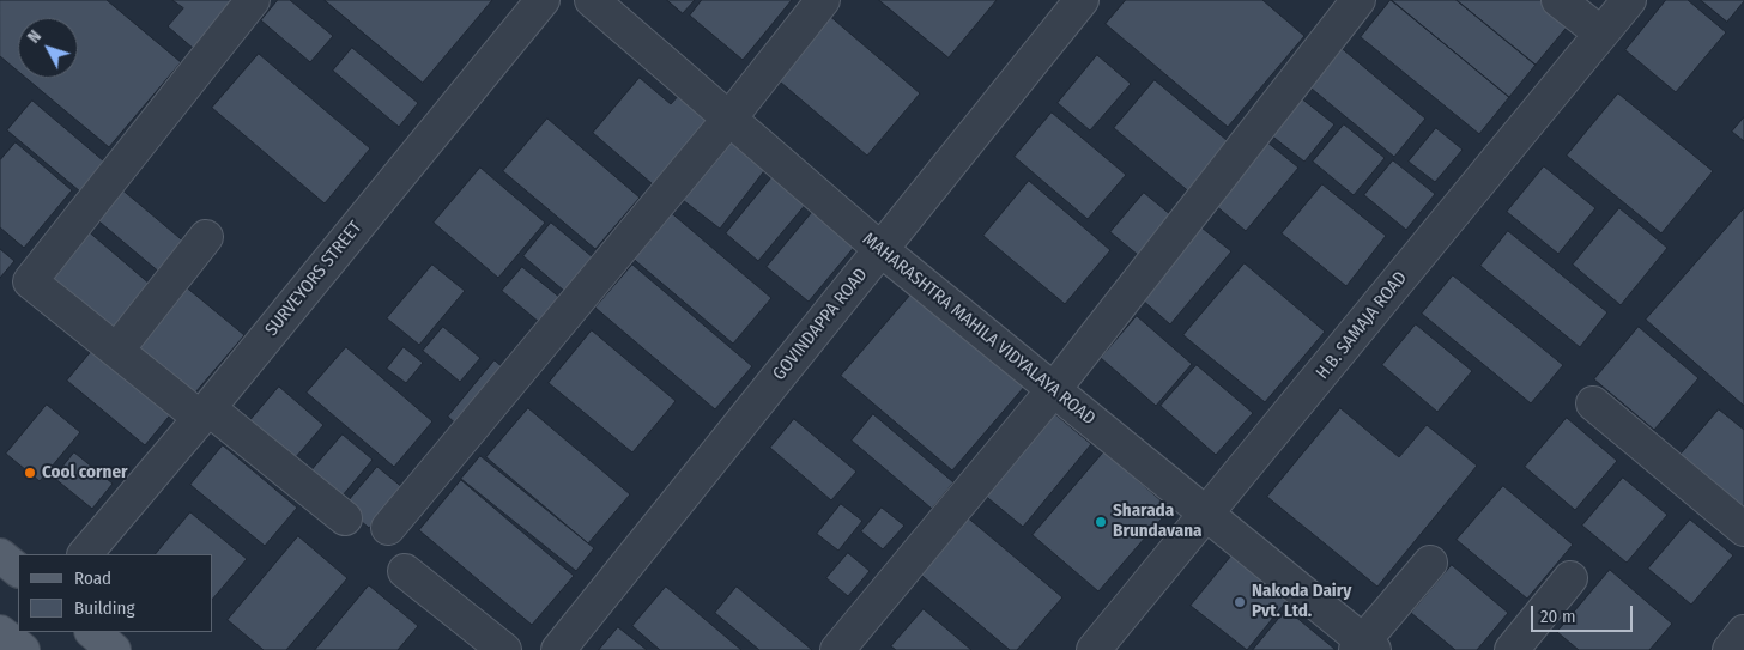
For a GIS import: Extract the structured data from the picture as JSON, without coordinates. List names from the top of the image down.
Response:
{
  "streets": {
    "street": [
      "SURVEYORS STREET",
      "GOVINDAPPA ROAD",
      "H.B. SAMAJA ROAD",
      "MAHARASHTRA MAHILA VIDYALAYA ROAD"
    ]
  },
  "crossings": [
    ["GOVINDAPPA ROAD", "MAHARASHTRA MAHILA VIDYALAYA ROAD"],
    ["H.B. SAMAJA ROAD", "MAHARASHTRA MAHILA VIDYALAYA ROAD"]
  ],
  "places": ["Cool corner", "Sharada Brundavana", "Nakoda Dairy Pvt. Ltd."],
  "legend": ["Road", "Building"],
  "scale_bar": "20 m",
  "north": "top left"
}
